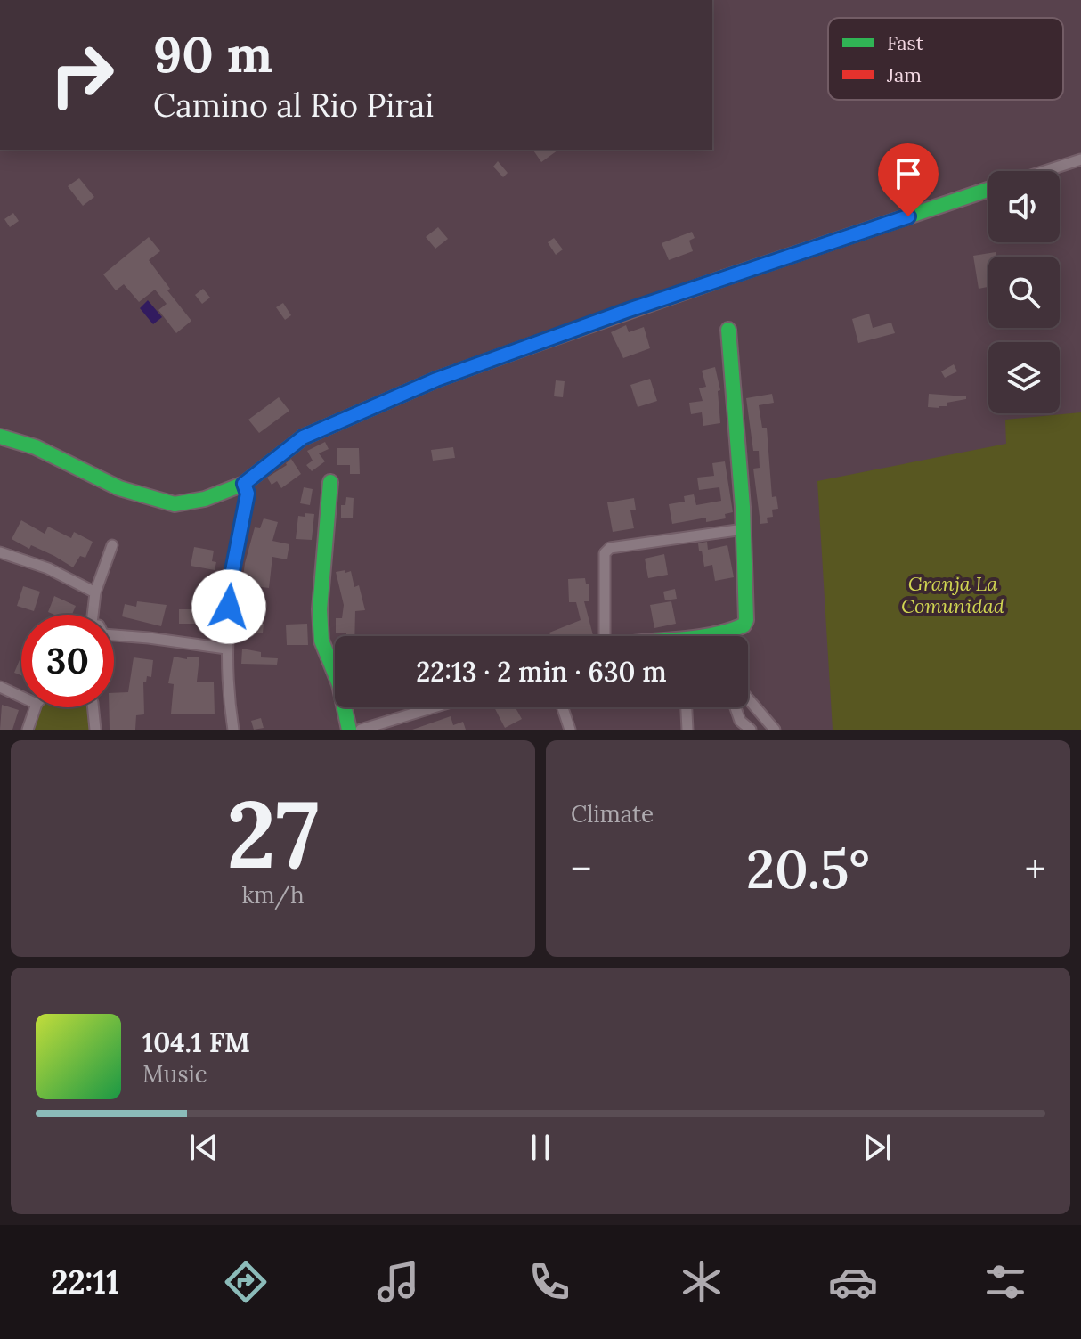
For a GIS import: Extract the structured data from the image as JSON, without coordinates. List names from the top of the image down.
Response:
{
  "parks": ["Granja La Comunidad"],
  "legend": ["Fast", "Jam"],
  "page": {
    "turn": ["90 m", "Camino al Rio Pirai"],
    "limit": "30",
    "trip": "22:13 · 2 min · 630 m",
    "tile": [
      ["27", "km/h"],
      "Climate"
    ],
    "heat": ["−", "20.5°", "+"],
    "song": ["104.1 FM", "Music"],
    "tabs": "22:11"
  }
}
